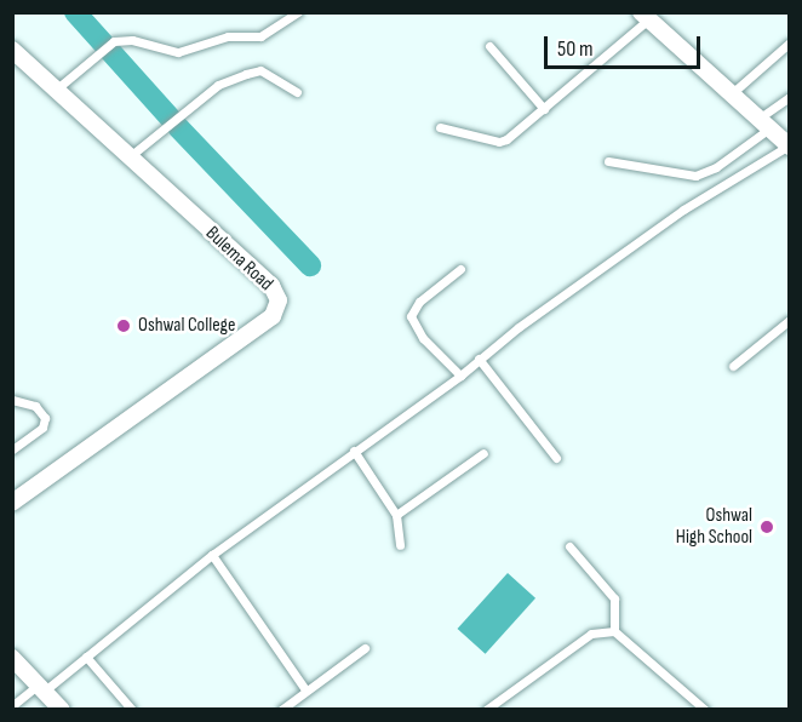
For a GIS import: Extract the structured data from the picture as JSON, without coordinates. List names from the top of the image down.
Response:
{
  "streets": {
    "street": ["Bulema Road"]
  },
  "places": ["Oshwal College", "Oshwal High School"],
  "scale_bar": "50 m"
}
